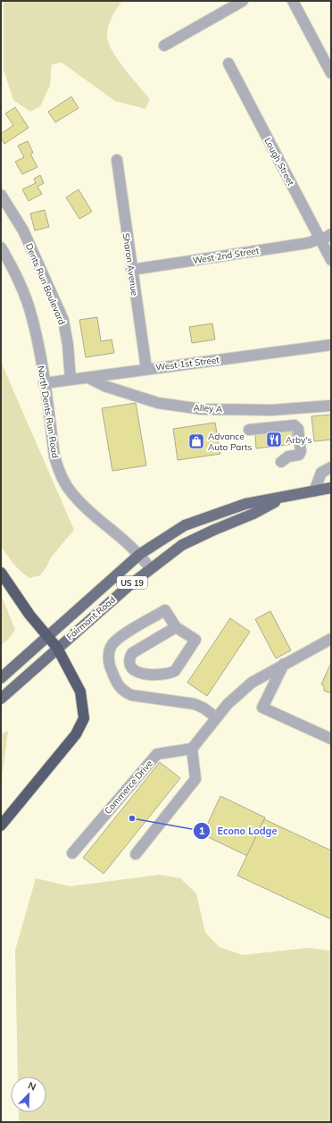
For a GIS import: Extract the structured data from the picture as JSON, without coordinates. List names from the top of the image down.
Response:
{
  "streets": {
    "main road": ["US 19", "Fairmont Road"],
    "street": [
      "Lough Street",
      "West 2nd Street",
      "Sharon Avenue",
      "Dents Run Boulevard",
      "West 1st Street",
      "Alley A",
      "North Dents Run Road",
      "Commerce Drive"
    ]
  },
  "crossings": [
    ["Lough Street", "West 2nd Street"],
    ["West 2nd Street", "Sharon Avenue"],
    ["Sharon Avenue", "West 1st Street"],
    ["Dents Run Boulevard", "West 1st Street"],
    ["West 1st Street", "Alley A"],
    ["West 1st Street", "North Dents Run Road"],
    ["North Dents Run Road", "Fairmont Road"]
  ],
  "places": {
    "restaurant": ["Arby's"],
    "shop": ["Advance Auto Parts"],
    "other": ["Econo Lodge"]
  },
  "north": "top right"
}
